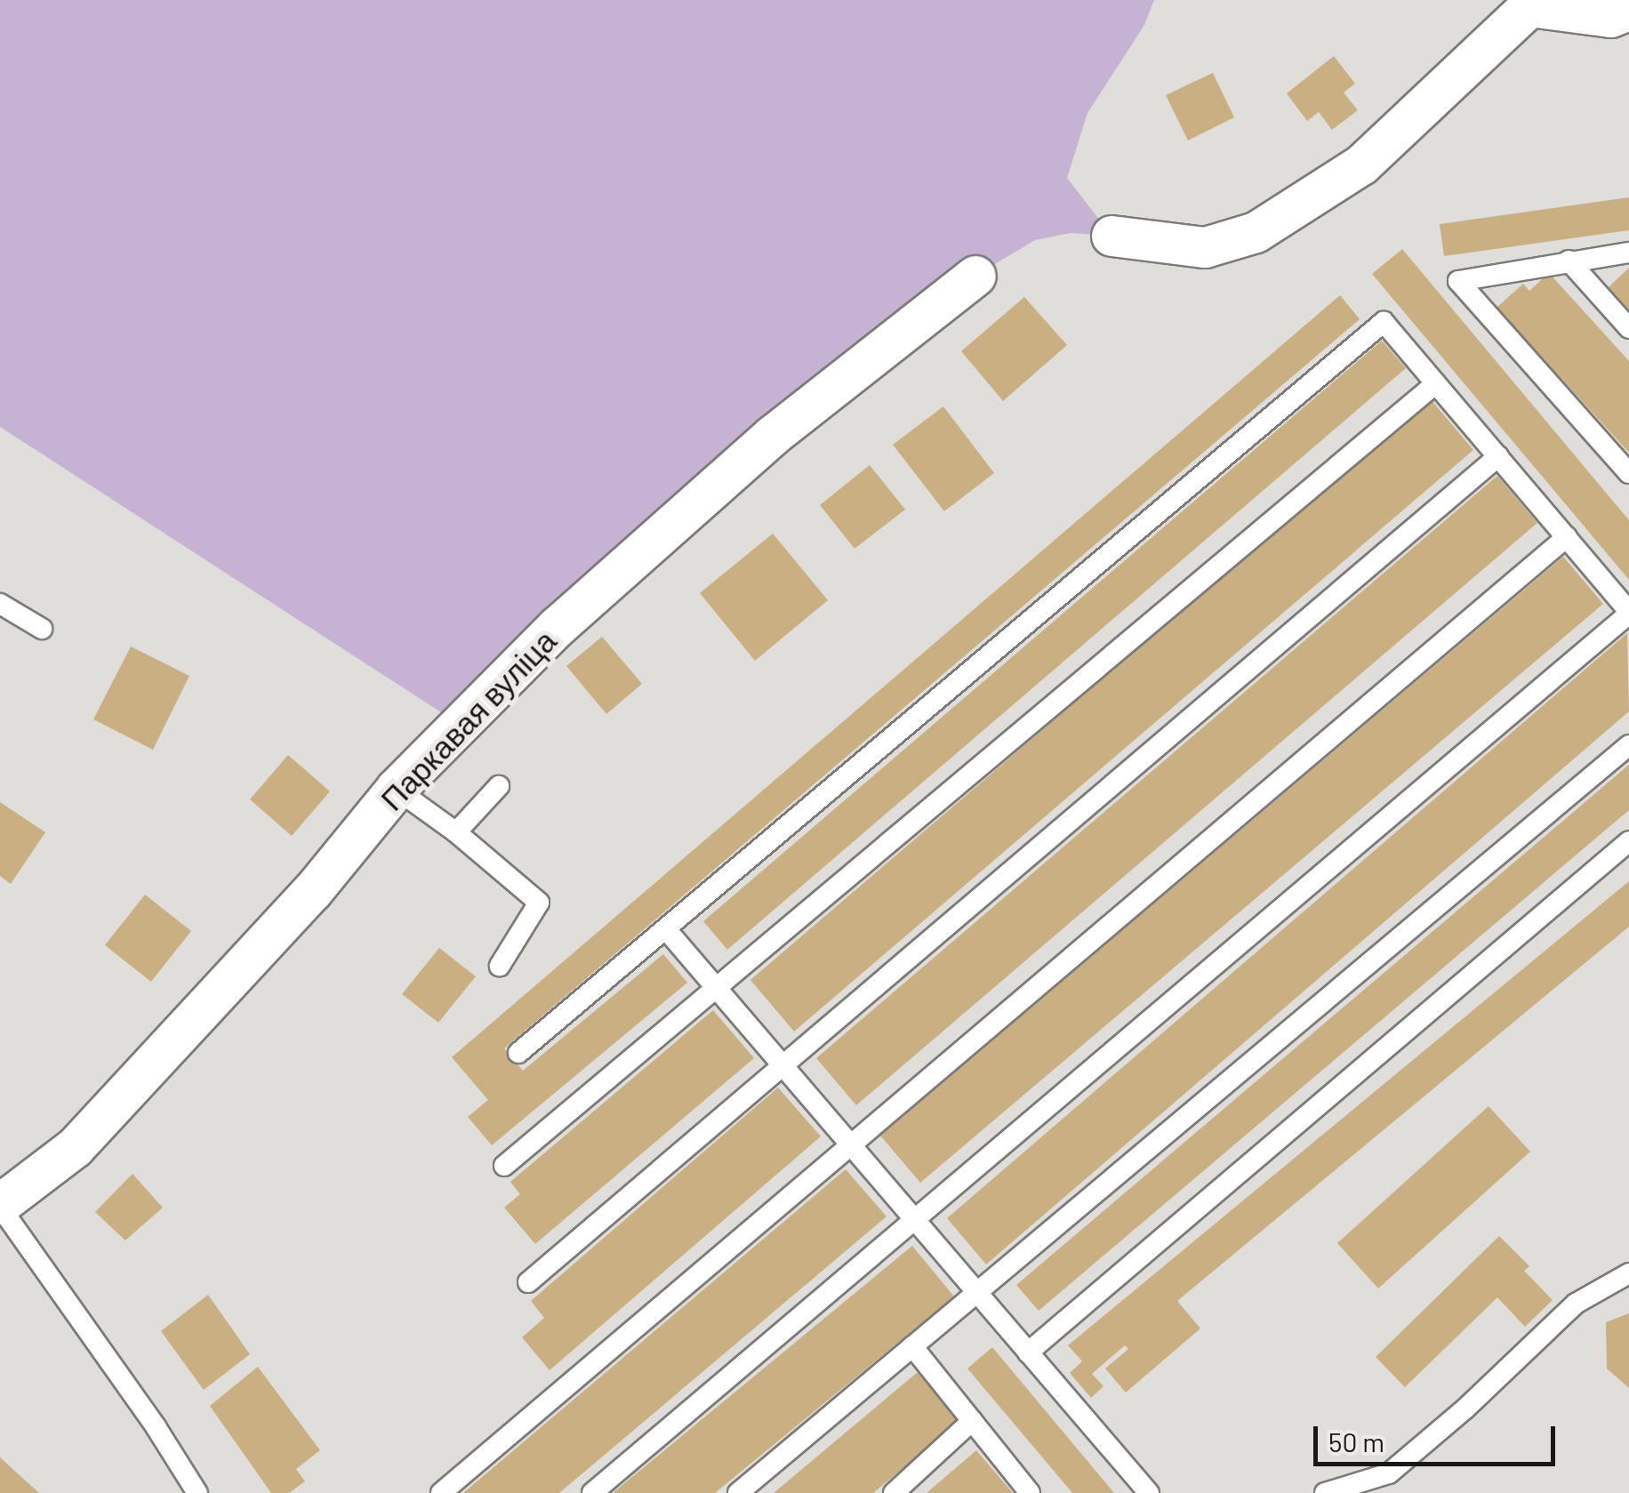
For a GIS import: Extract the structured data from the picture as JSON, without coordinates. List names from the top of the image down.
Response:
{
  "streets": {
    "street": ["Паркавая вуліца"]
  },
  "scale_bar": "50 m"
}
